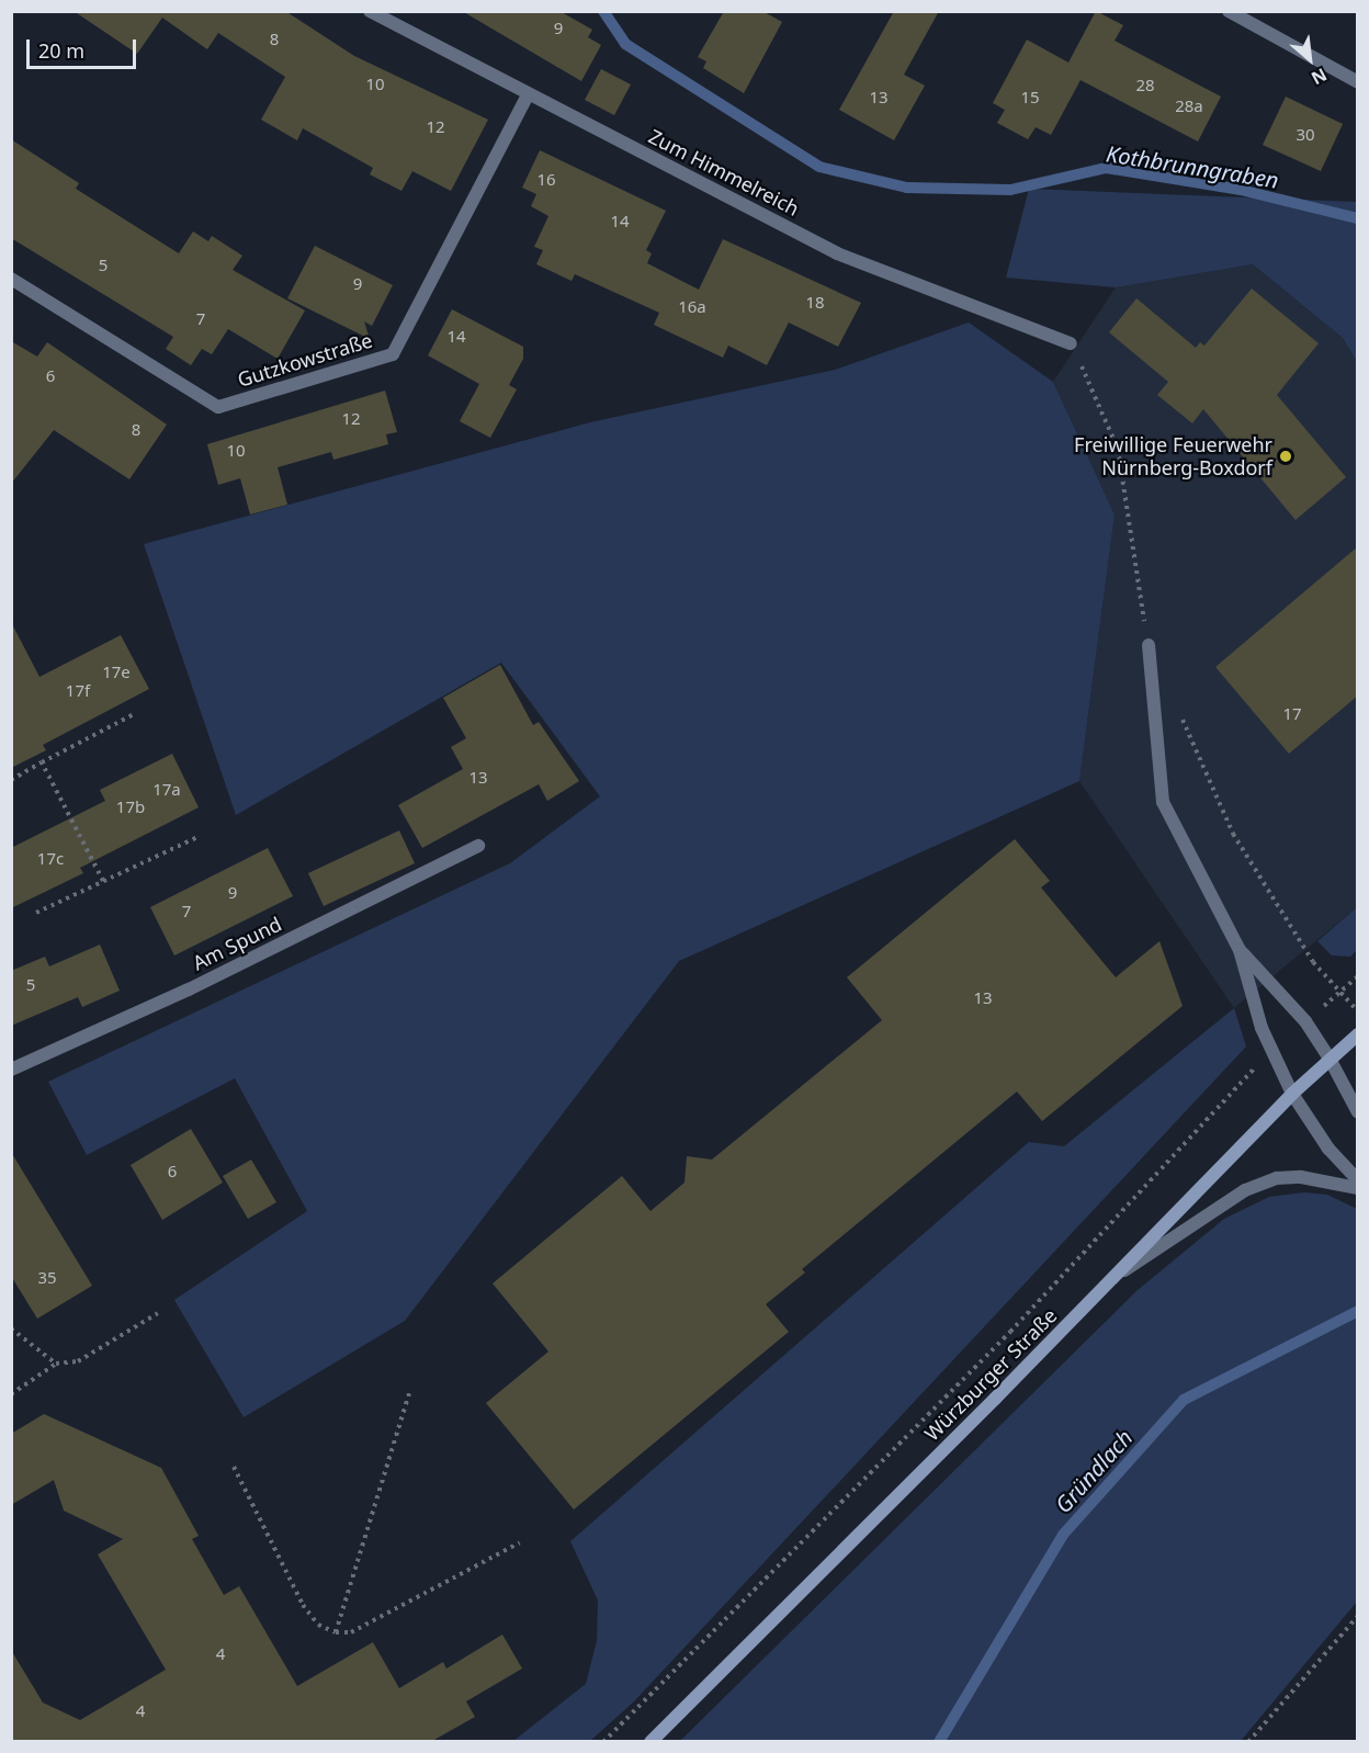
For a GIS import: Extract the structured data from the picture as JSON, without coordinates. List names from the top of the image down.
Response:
{
  "streets": {
    "main road": ["Würzburger Straße"],
    "street": ["Zum Himmelreich", "Gutzkowstraße", "Am Spund"]
  },
  "crossings": [
    ["Zum Himmelreich", "Gutzkowstraße"]
  ],
  "water": ["Kothbrunngraben", "Gründlach"],
  "places": ["Freiwillige Feuerwehr Nürnberg-Boxdorf"],
  "house_numbers": [
    "9",
    "8",
    "10",
    "28",
    "13",
    "15",
    "28a",
    "12",
    "30",
    "16",
    "14",
    "5",
    "9",
    "18",
    "16a",
    "7",
    "14",
    "6",
    "12",
    "8",
    "10",
    "17e",
    "17f",
    "17",
    "13",
    "17a",
    "17b",
    "17c",
    "9",
    "7",
    "5",
    "13",
    "6",
    "35",
    "4",
    "4"
  ],
  "scale_bar": "20 m",
  "north": "bottom right"
}
